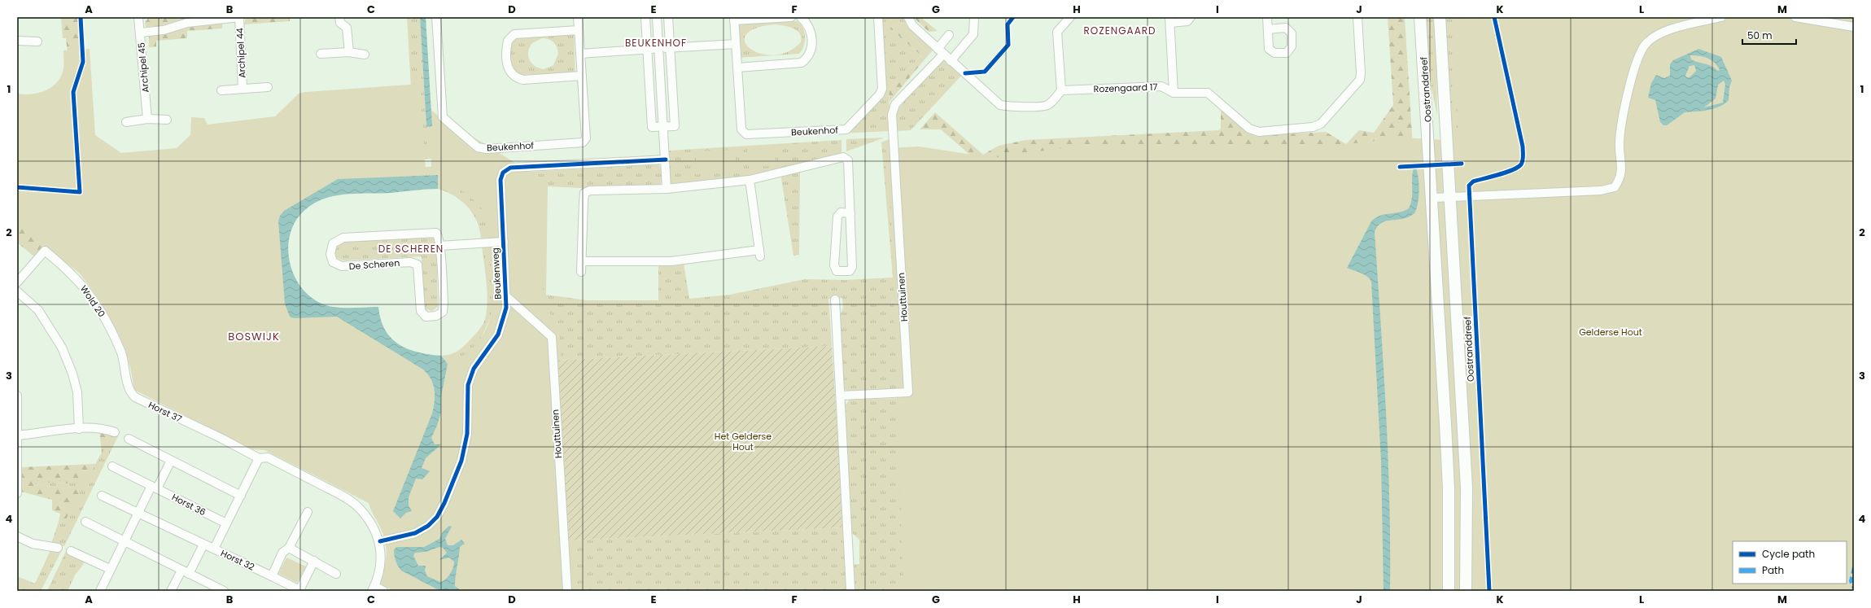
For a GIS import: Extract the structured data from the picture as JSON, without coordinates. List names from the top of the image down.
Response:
{
  "streets": {
    "main road": ["Oostranddreef"],
    "street": [
      "Archipel 44",
      "Archipel 45",
      "Rozengaard 17",
      "Beukenhof",
      "De Scheren",
      "Beukenweg",
      "Houttuinen",
      "Wold 20",
      "Horst 37",
      "Horst 36",
      "Horst 32"
    ]
  },
  "crossings": [
    ["Beukenweg", "Houttuinen"],
    ["Beukenweg", "Horst 37"],
    ["Wold 20", "Horst 37"]
  ],
  "districts": [
    "ROZENGAARD",
    "BEUKENHOF",
    "DE SCHEREN",
    "BOSWIJK"
  ],
  "parks": ["Gelderse Hout", "Het Gelderse Hout"],
  "legend": ["Cycle path", "Path"],
  "scale_bar": "50 m",
  "grid": {
    "columns": [
      "A",
      "B",
      "C",
      "D",
      "E",
      "F",
      "G",
      "H",
      "I",
      "J",
      "K",
      "L",
      "M"
    ],
    "rows": [
      "1",
      "2",
      "3",
      "4"
    ]
  }
}
